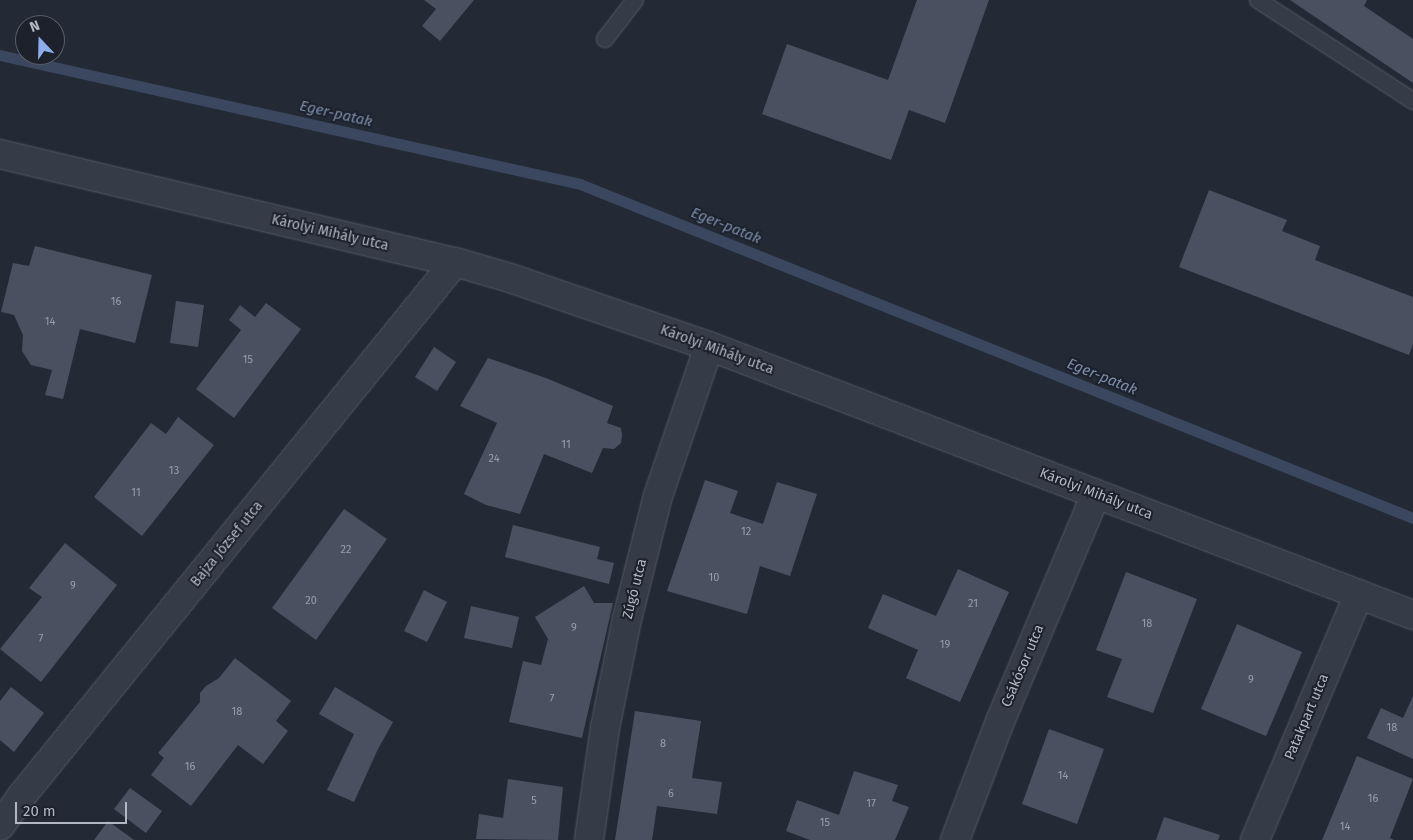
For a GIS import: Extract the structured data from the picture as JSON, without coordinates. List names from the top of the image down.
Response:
{
  "streets": {
    "street": [
      "Károlyi Mihály utca",
      "Bajza József utca",
      "Zúgó utca",
      "Csákósor utca",
      "Patakpart utca"
    ]
  },
  "crossings": [
    ["Károlyi Mihály utca", "Bajza József utca"],
    ["Károlyi Mihály utca", "Zúgó utca"],
    ["Károlyi Mihály utca", "Csákósor utca"],
    ["Károlyi Mihály utca", "Patakpart utca"]
  ],
  "water": ["Eger-patak"],
  "house_numbers": [
    "16",
    "14",
    "15",
    "11",
    "24",
    "13",
    "11",
    "12",
    "22",
    "10",
    "9",
    "20",
    "21",
    "18",
    "9",
    "7",
    "19",
    "9",
    "7",
    "18",
    "18",
    "8",
    "16",
    "14",
    "6",
    "16",
    "5",
    "17",
    "15",
    "14"
  ],
  "scale_bar": "20 m",
  "north": "top"
}
